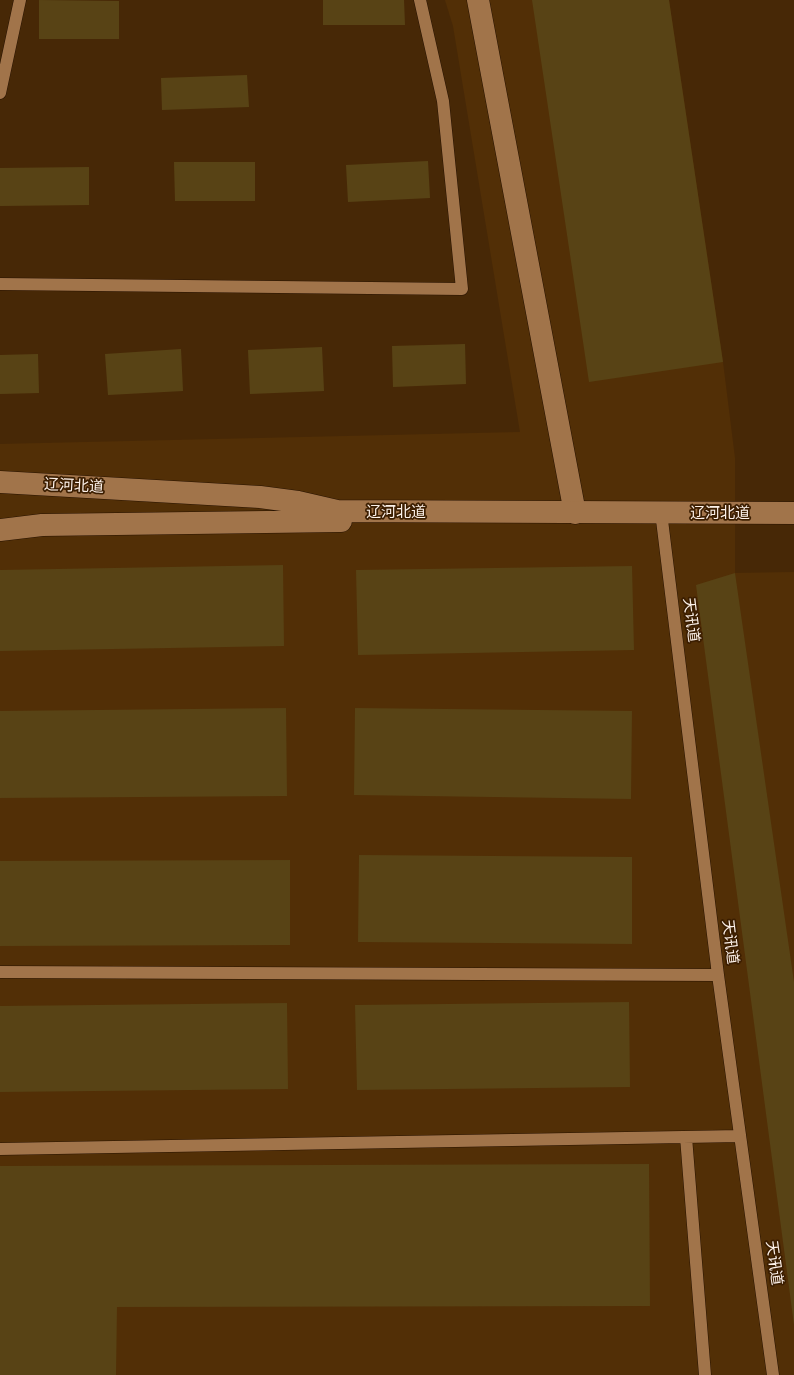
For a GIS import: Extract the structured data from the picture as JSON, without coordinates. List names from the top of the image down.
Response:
{
  "streets": {
    "street": ["辽河北道"],
    "lane": ["天讯道"]
  },
  "crossings": [
    ["辽河北道", "天讯道"]
  ]
}
